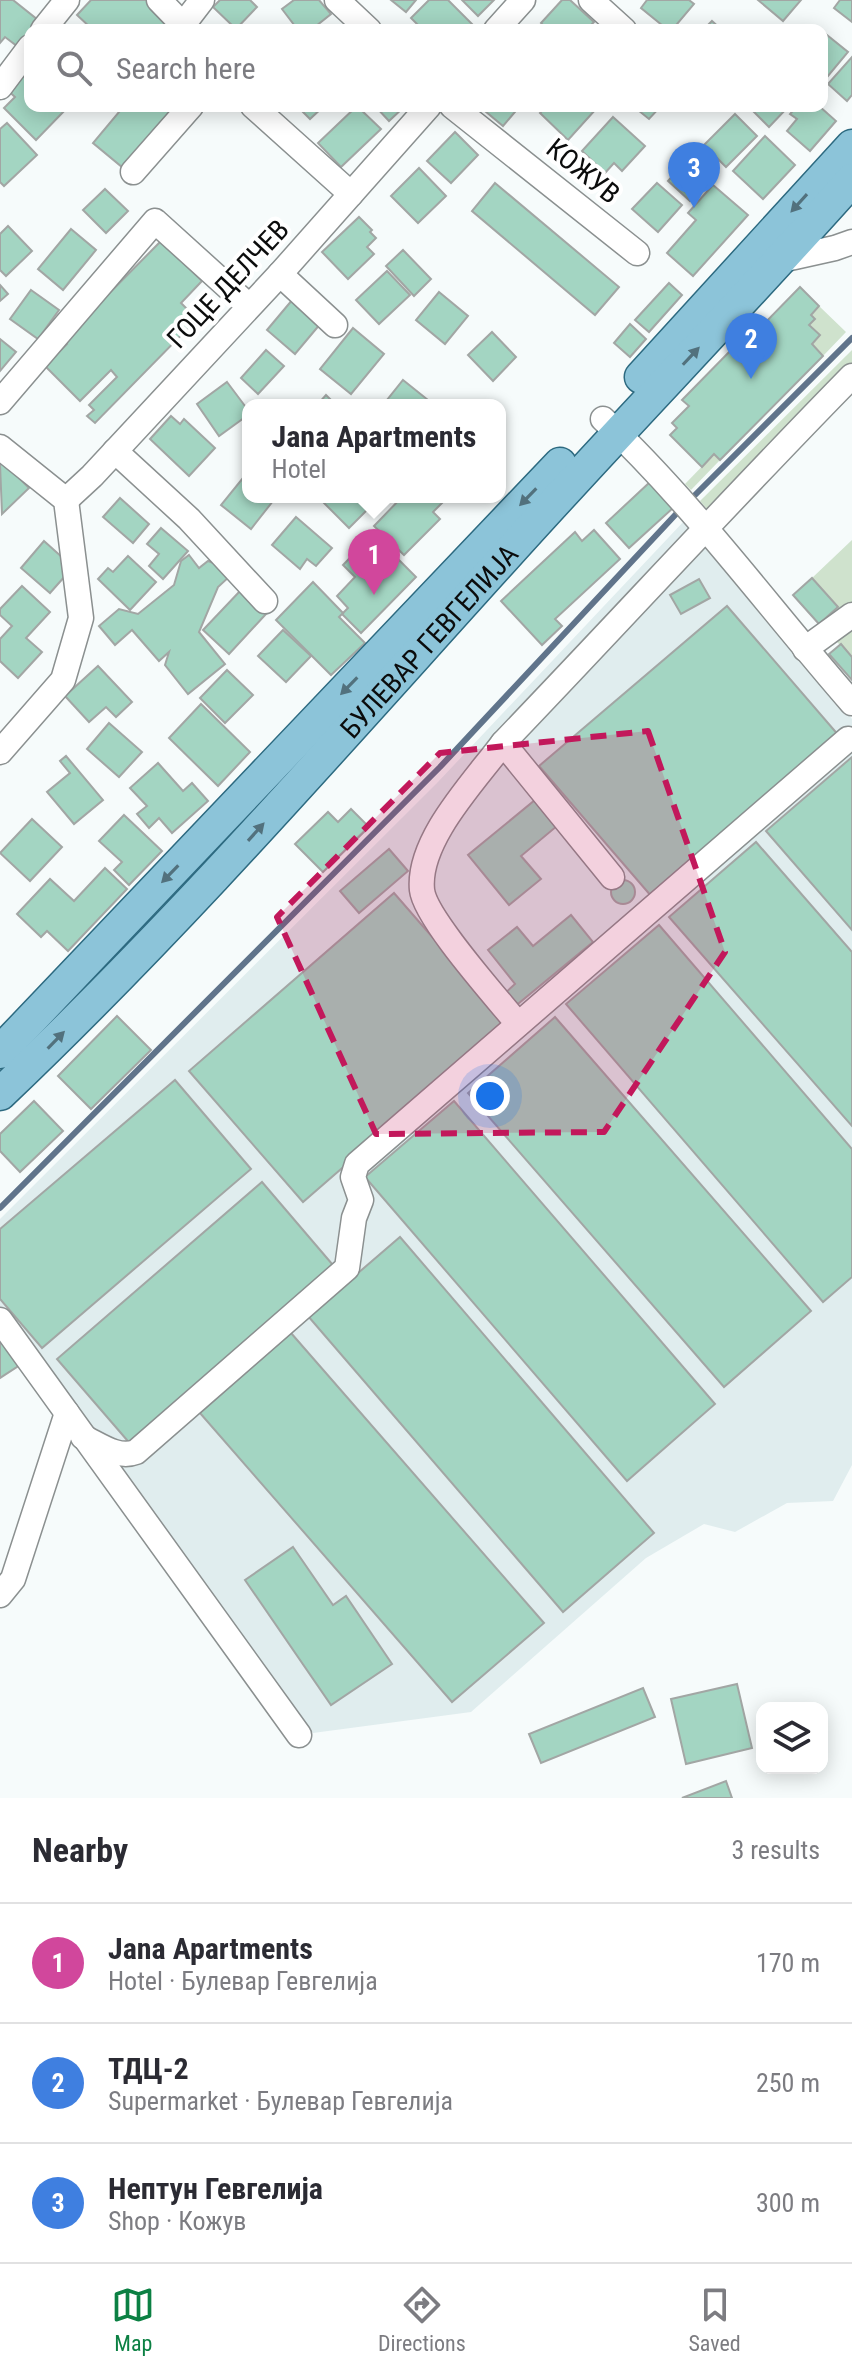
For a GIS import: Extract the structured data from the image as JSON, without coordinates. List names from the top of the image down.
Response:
{
  "streets": {
    "main road": ["БУЛЕВАР ГЕВГЕЛИЈА"],
    "street": ["КОЖУВ", "ГОЦЕ ДЕЛЧЕВ"]
  },
  "page": {
    "search": "Search here",
    "pins": ["3", "2", "1"],
    "popup": ["Jana Apartments", "Hotel"],
    "heading": ["Nearby", "3 results"],
    "list": [
      {
        "mark": "1",
        "name": "Jana Apartments",
        "note": "Hotel · Булевар Гевгелија",
        "value": "170 m"
      },
      {
        "mark": "2",
        "name": "ТДЦ-2",
        "note": "Supermarket · Булевар Гевгелија",
        "value": "250 m"
      },
      {
        "mark": "3",
        "name": "Нептун Гевгелија",
        "note": "Shop · Кожув",
        "value": "300 m"
      }
    ],
    "nav": ["Map", "Directions", "Saved"]
  }
}
